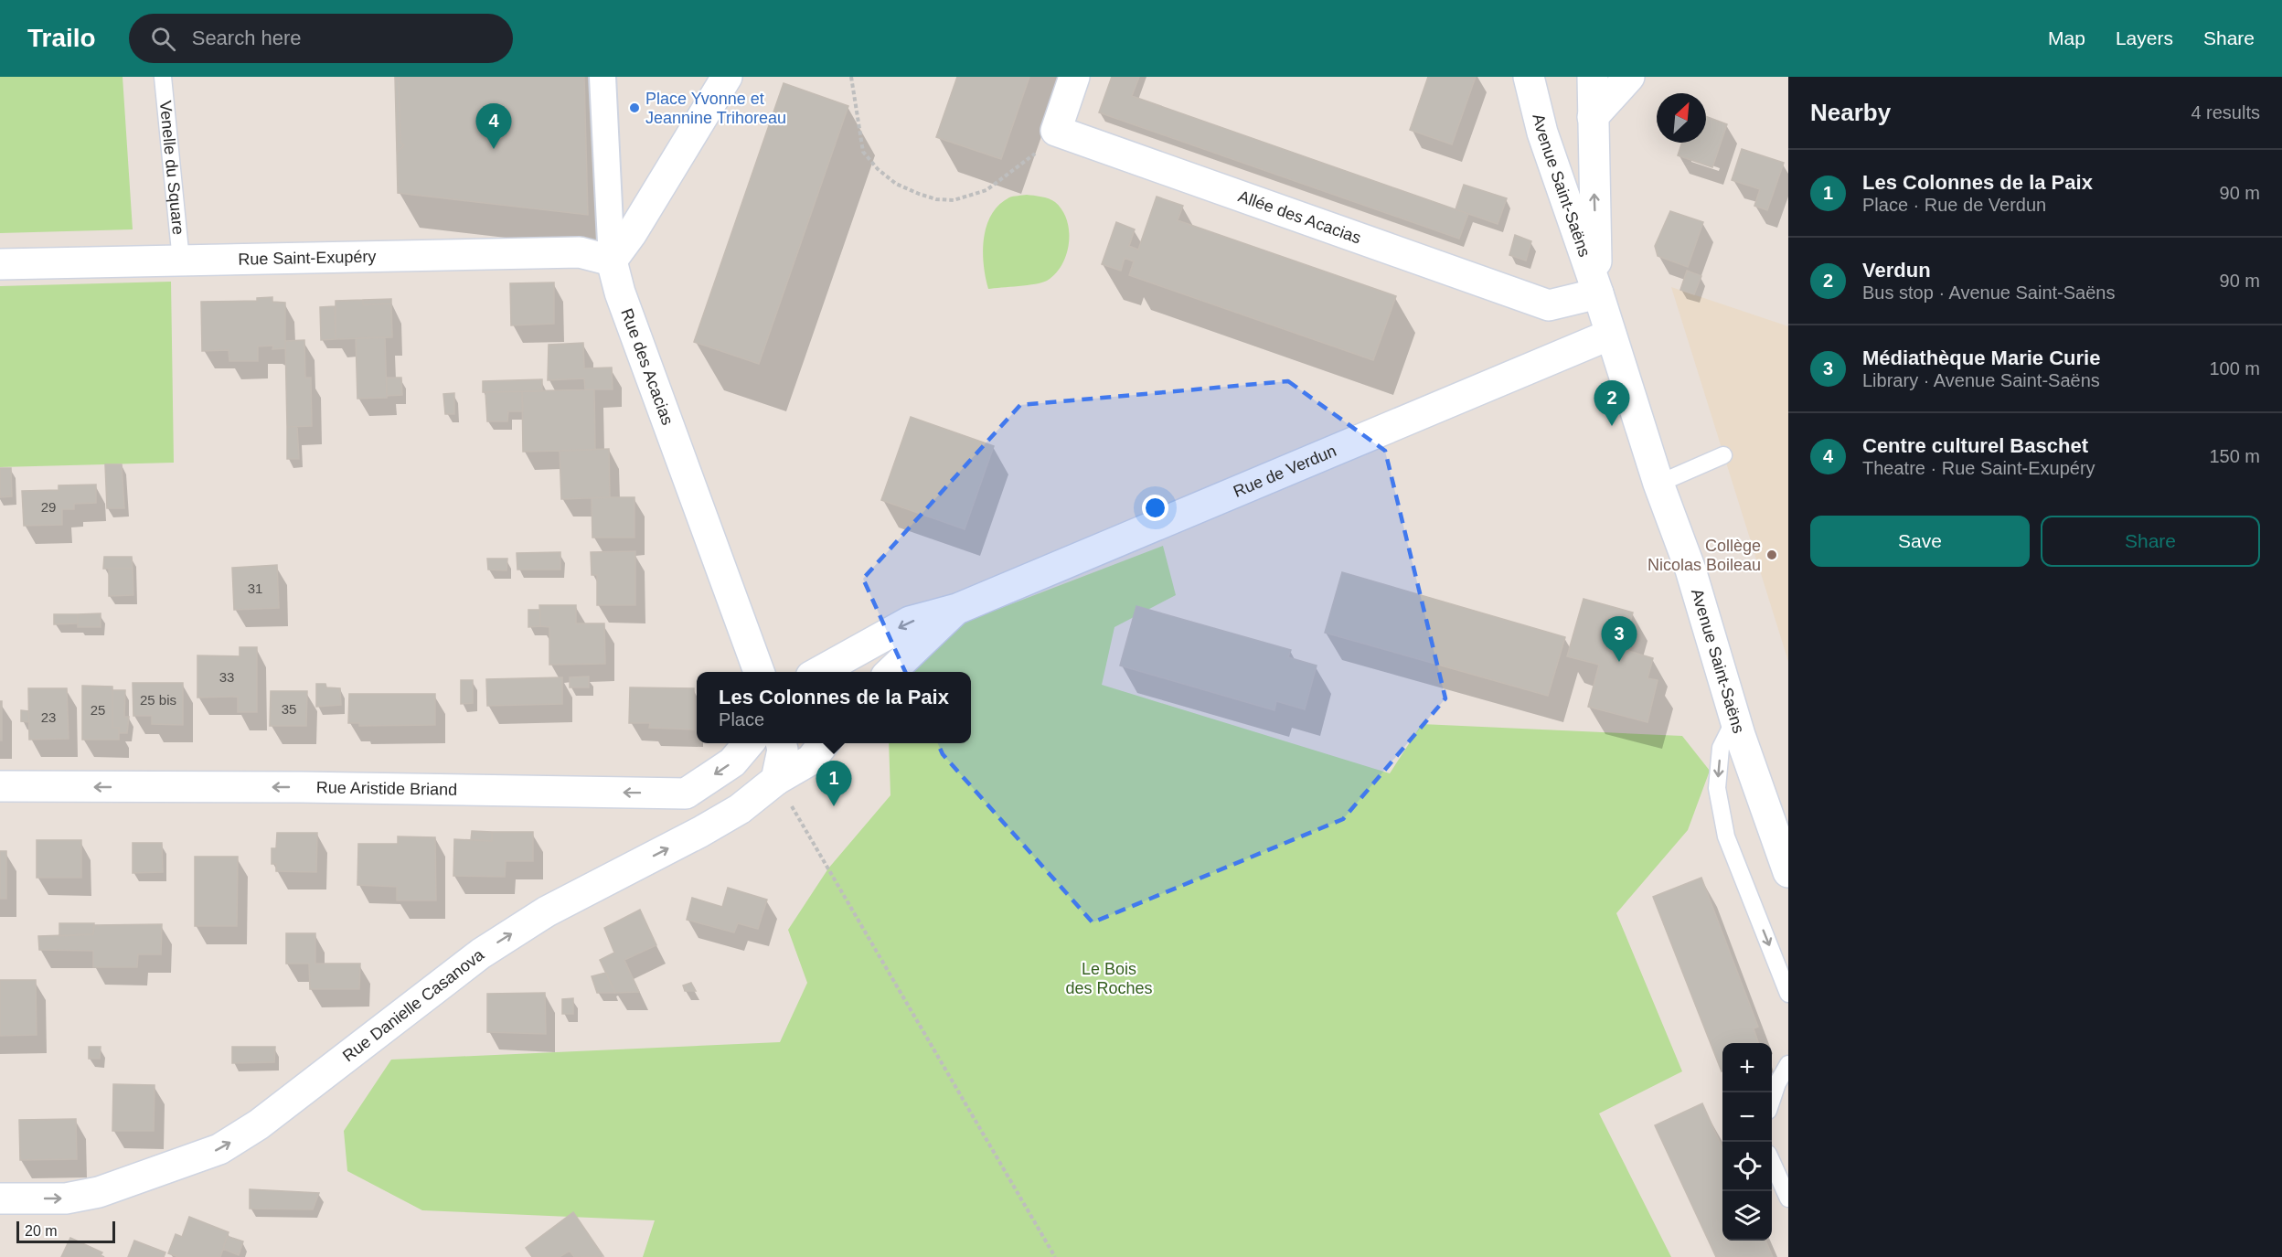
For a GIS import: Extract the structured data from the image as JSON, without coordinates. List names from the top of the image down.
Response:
{
  "streets": {
    "street": [
      "Avenue Saint-Saëns",
      "Allée des Acacias",
      "Rue Saint-Exupéry",
      "Rue des Acacias",
      "Rue de Verdun",
      "Rue Aristide Briand",
      "Rue Danielle Casanova"
    ],
    "lane": ["Venelle du Square"]
  },
  "crossings": [
    ["Venelle du Square", "Rue Saint-Exupéry"],
    ["Avenue Saint-Saëns", "Allée des Acacias"],
    ["Avenue Saint-Saëns", "Rue de Verdun"],
    ["Rue Saint-Exupéry", "Rue des Acacias"]
  ],
  "one_way": ["Rue Aristide Briand", "Rue Danielle Casanova"],
  "parks": ["Le Bois des Roches"],
  "places": ["Place Yvonne et Jeannine Trihoreau", "Collège Nicolas Boileau"],
  "house_numbers": [
    "29",
    "31",
    "33",
    "25 bis",
    "35",
    "25",
    "23"
  ],
  "scale_bar": "20 m",
  "north": "top right",
  "page": {
    "header": "Trailo",
    "search": "Search here",
    "nav": ["Map", "Layers", "Share"],
    "heading": ["Nearby", "4 results"],
    "pins": [
      "4",
      "2",
      "3",
      "1"
    ],
    "list": [
      {
        "mark": "1",
        "name": "Les Colonnes de la Paix",
        "note": "Place · Rue de Verdun",
        "value": "90 m"
      },
      {
        "mark": "2",
        "name": "Verdun",
        "note": "Bus stop · Avenue Saint-Saëns",
        "value": "90 m"
      },
      {
        "mark": "3",
        "name": "Médiathèque Marie Curie",
        "note": "Library · Avenue Saint-Saëns",
        "value": "100 m"
      },
      {
        "mark": "4",
        "name": "Centre culturel Baschet",
        "note": "Theatre · Rue Saint-Exupéry",
        "value": "150 m"
      }
    ],
    "buttons": ["Save", "Share"],
    "popup": ["Les Colonnes de la Paix", "Place"],
    "map_buttons": ["+", "−"],
    "scale": "20 m"
  }
}
